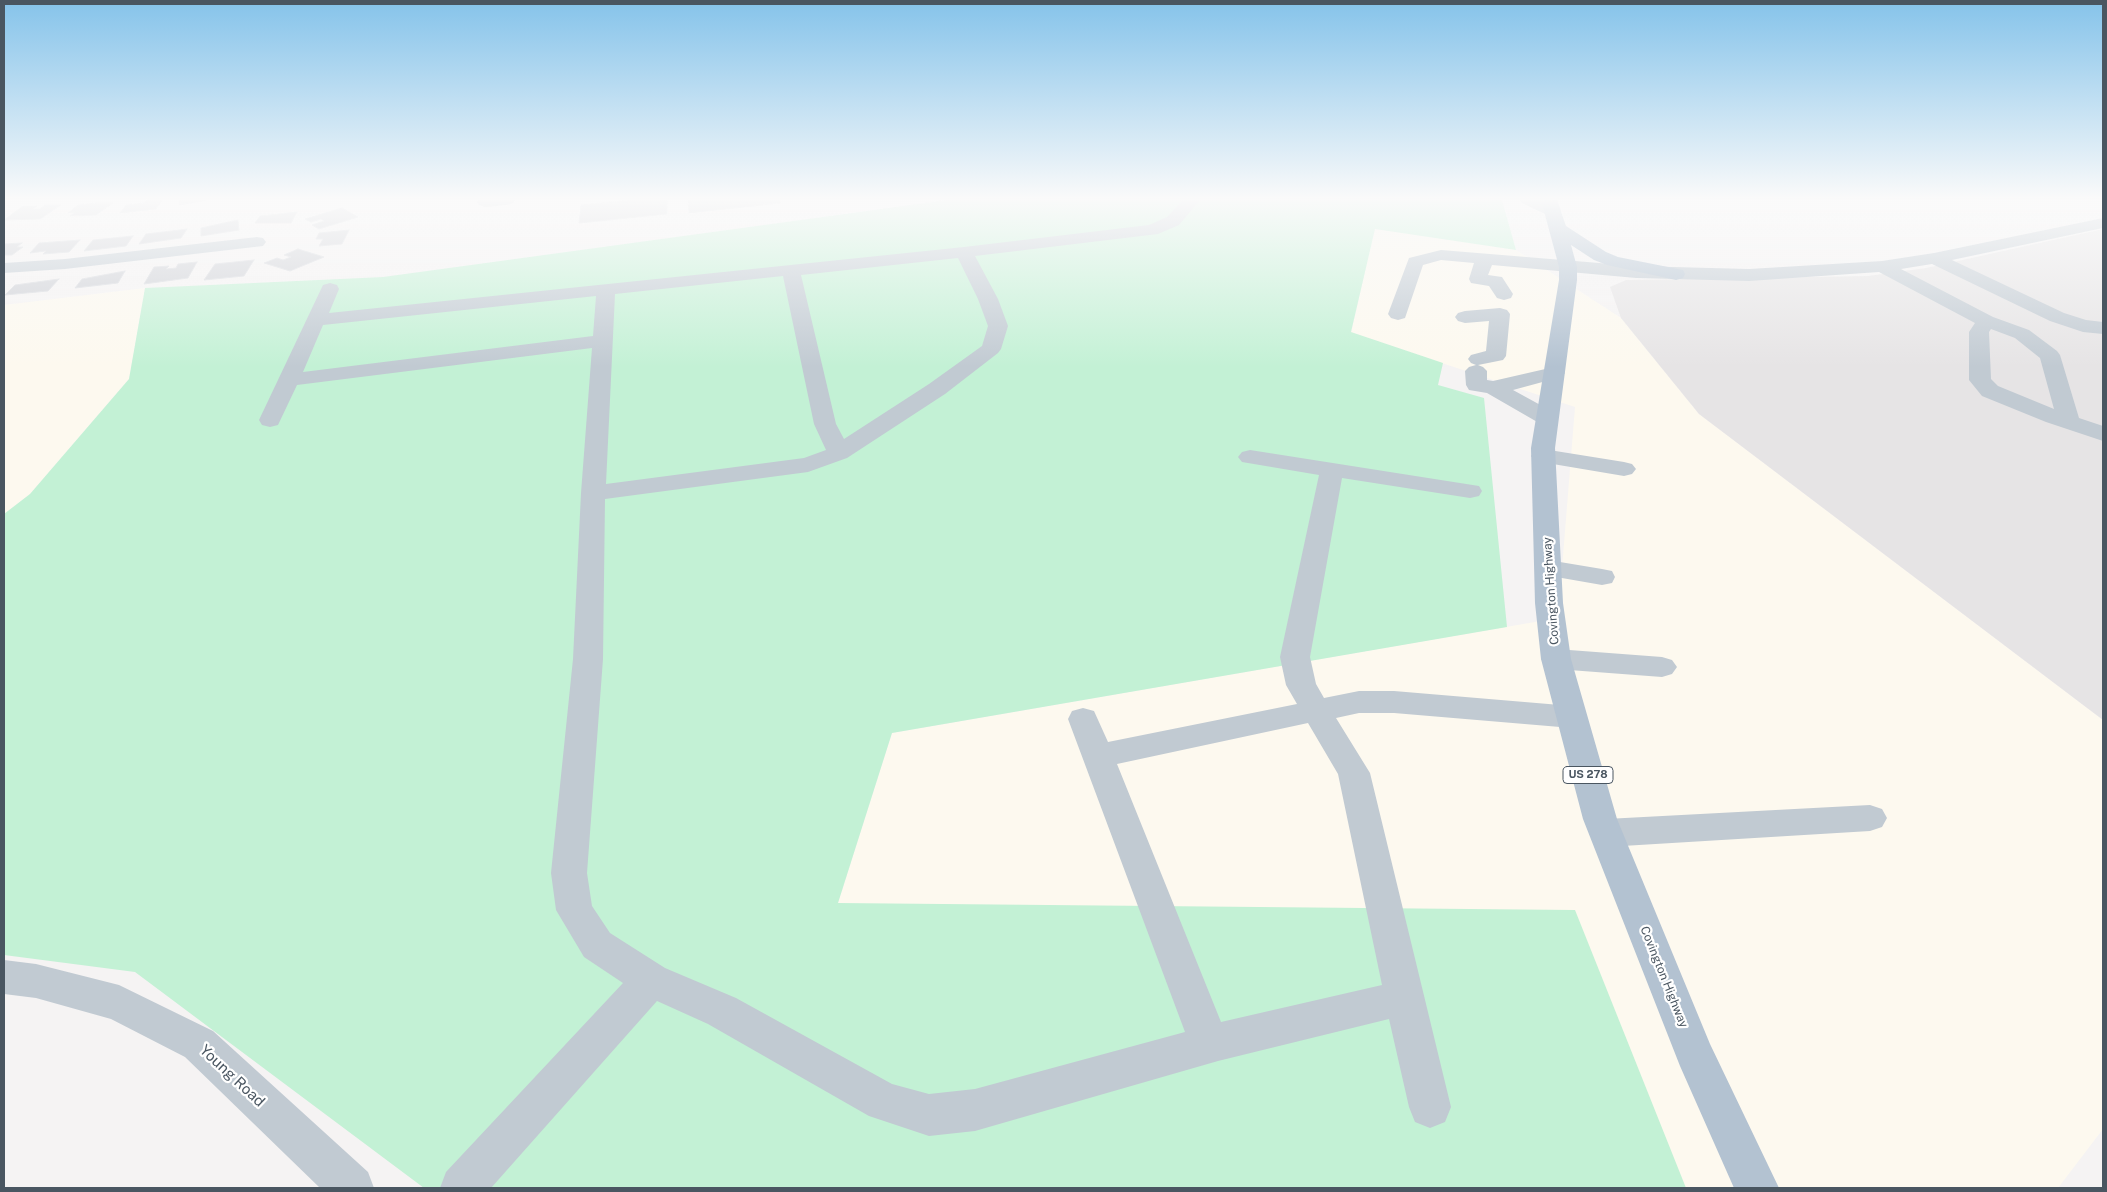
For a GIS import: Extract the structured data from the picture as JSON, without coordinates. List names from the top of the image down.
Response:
{
  "streets": {
    "main road": ["Covington Highway", "US 278"],
    "street": ["Young Road"]
  }
}
